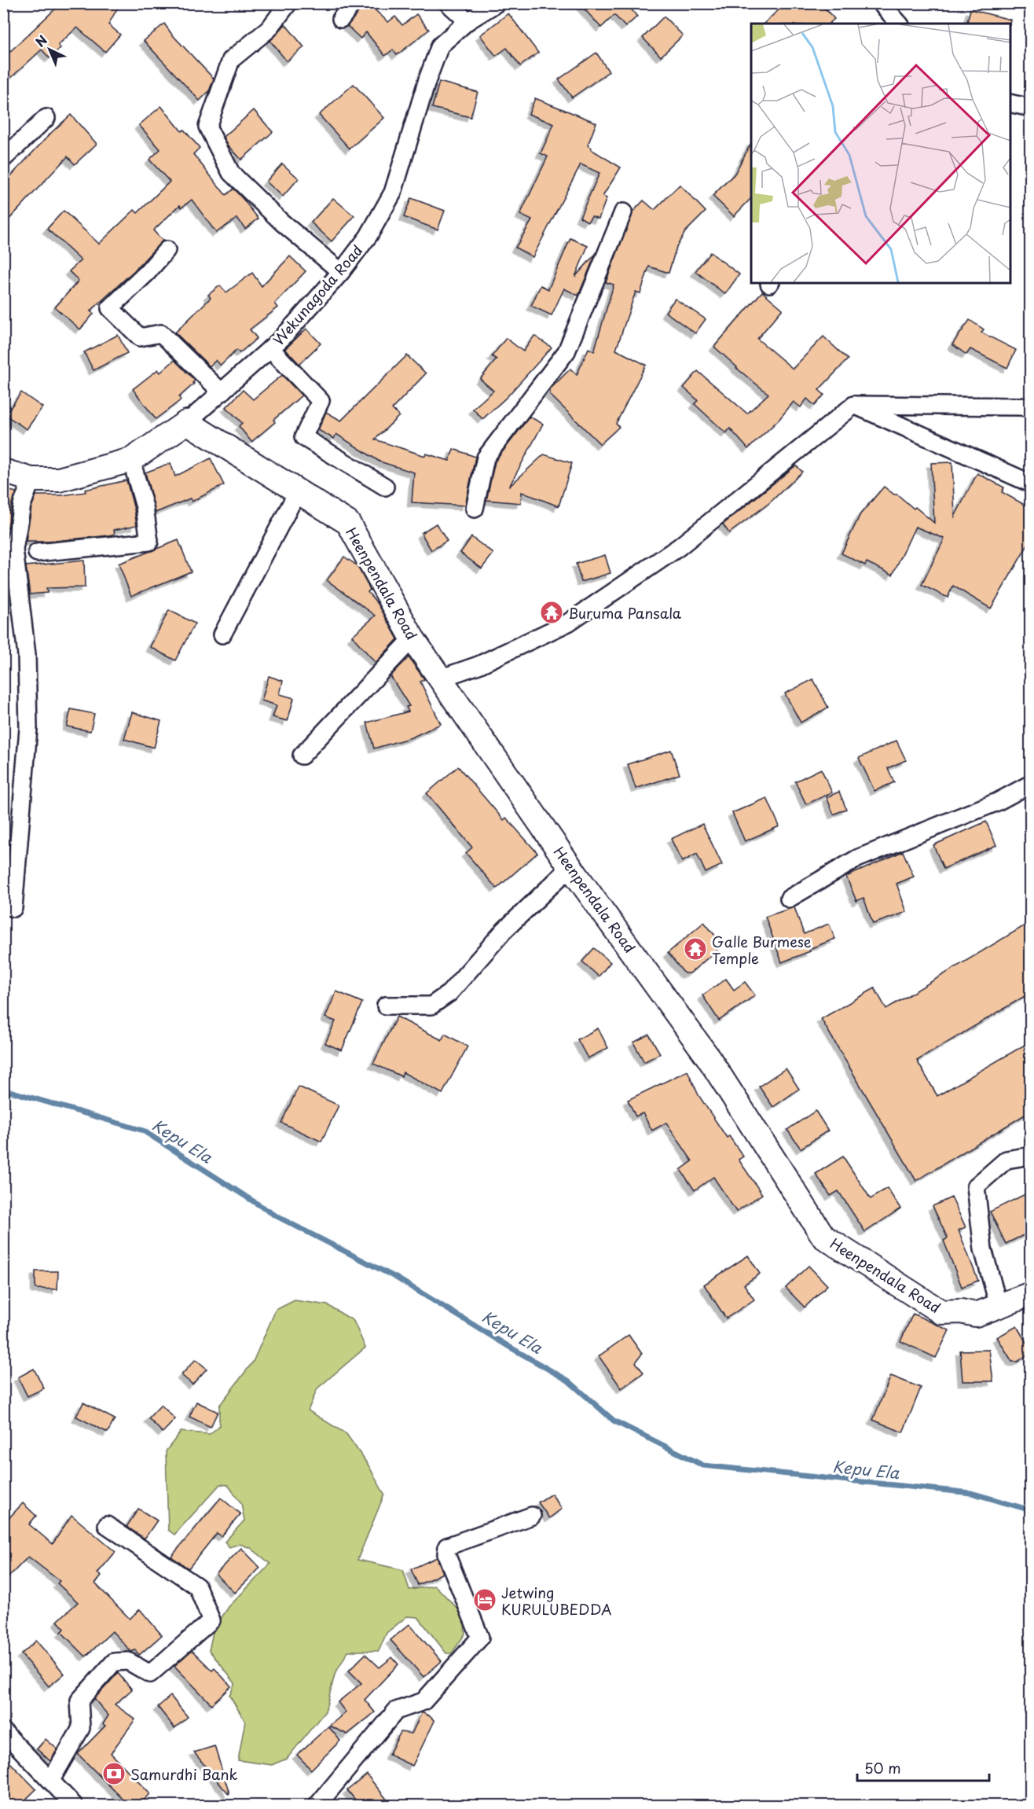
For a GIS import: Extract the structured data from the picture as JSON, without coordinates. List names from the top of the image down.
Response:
{
  "streets": {
    "street": ["Wekunagoda Road", "Heenpendala Road"]
  },
  "crossings": [
    ["Wekunagoda Road", "Heenpendala Road"]
  ],
  "water": ["Kepu Ela"],
  "places": {
    "temple": ["Buruma Pansala", "Galle Burmese Temple"],
    "hotel": ["Jetwing KURULUBEDDA"],
    "bank": ["Samurdhi Bank"]
  },
  "scale_bar": "50 m",
  "north": "top left"
}
